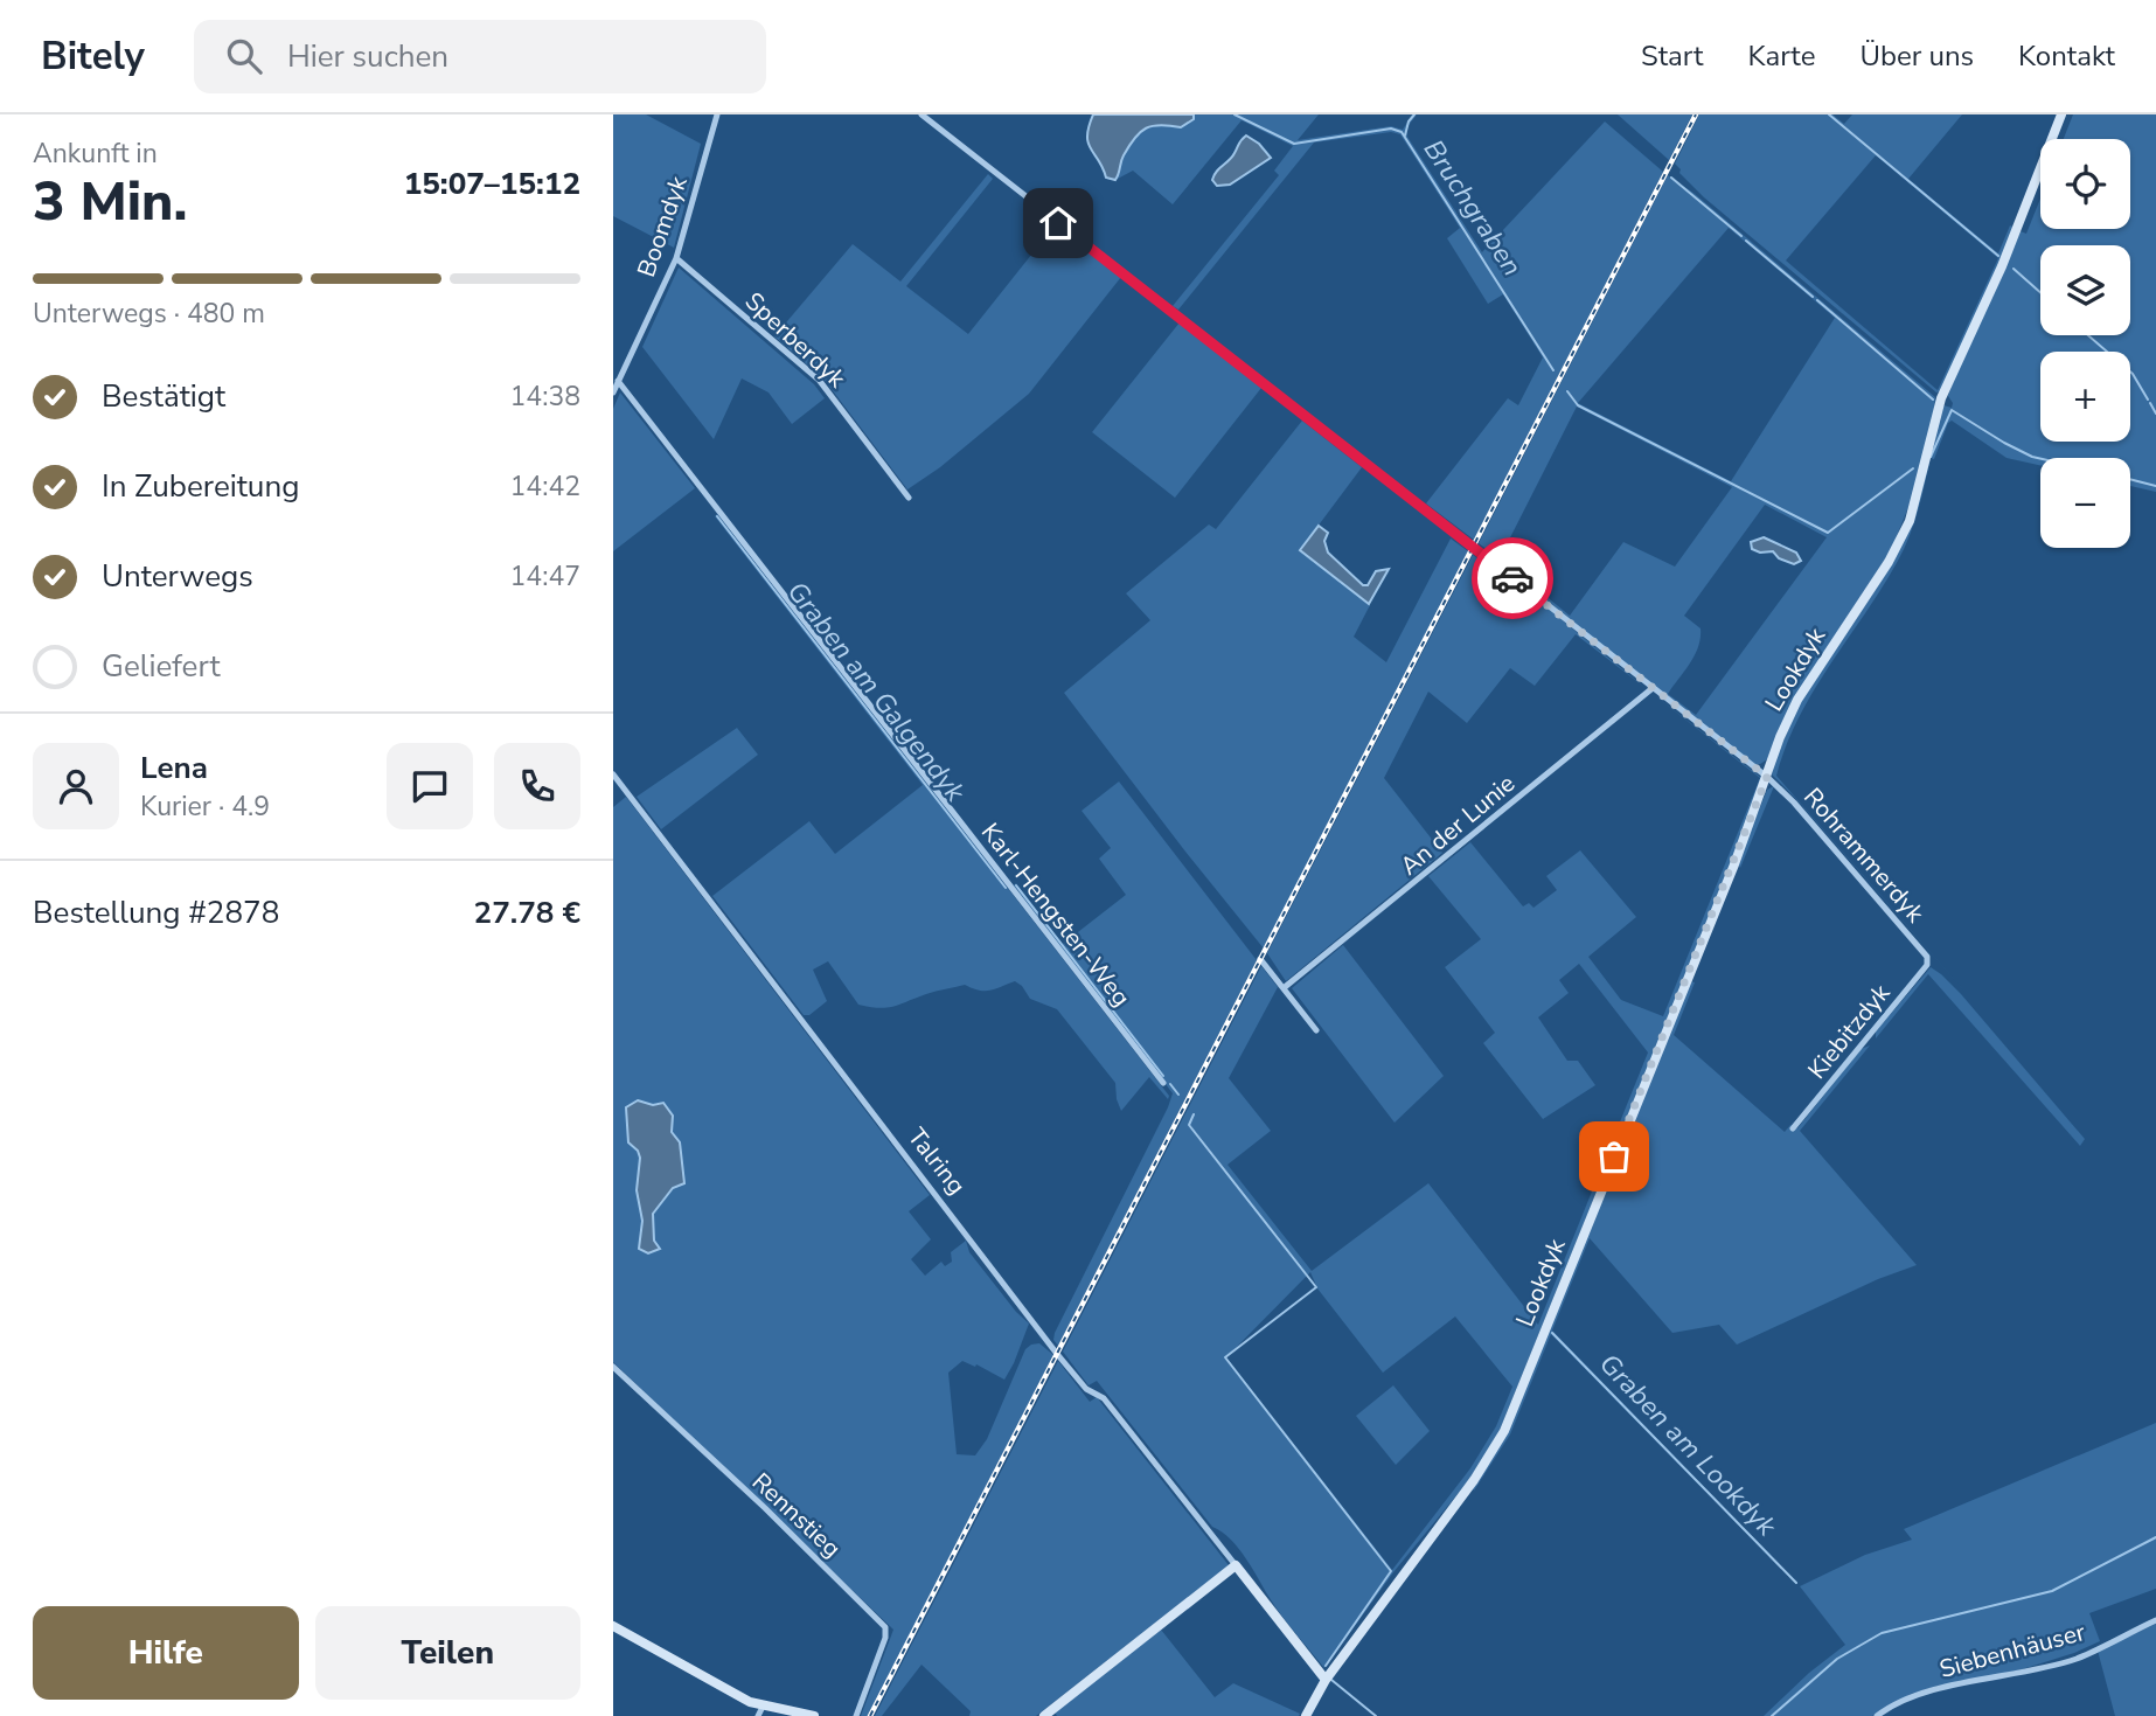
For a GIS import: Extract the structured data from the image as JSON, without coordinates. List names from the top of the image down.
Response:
{
  "streets": {
    "street": [
      "Boomdyk",
      "Sperberdyk",
      "Lookdyk",
      "An der Lunie",
      "Rohrammerdyk",
      "Karl-Hengsten-Weg",
      "Kiebitzdyk",
      "Talring",
      "Rennstieg",
      "Siebenhäuser"
    ]
  },
  "crossings": [
    ["Boomdyk", "Sperberdyk"],
    ["Boomdyk", "Karl-Hengsten-Weg"],
    ["Lookdyk", "Rohrammerdyk"],
    ["Lookdyk", "Talring"],
    ["An der Lunie", "Rohrammerdyk"],
    ["Rohrammerdyk", "Kiebitzdyk"]
  ],
  "water": ["Bruchgraben", "Graben am Galgendyk", "Graben am Lookdyk"],
  "page": {
    "header": "Bitely",
    "search": "Hier suchen",
    "nav": [
      "Start",
      "Karte",
      "Über uns",
      "Kontakt"
    ],
    "heading": ["3 Min.", "Ankunft in", "15:07–15:12"],
    "panel": [
      "Lena",
      "Kurier · 4.9",
      "Bestellung #2878",
      "27.78 €"
    ],
    "map_buttons": ["+", "−"],
    "bar": "Unterwegs · 480 m",
    "list": [
      ["Bestätigt", "14:38"],
      ["In Zubereitung", "14:42"],
      ["Unterwegs", "14:47"],
      "Geliefert"
    ],
    "buttons": ["Hilfe", "Teilen"]
  }
}
